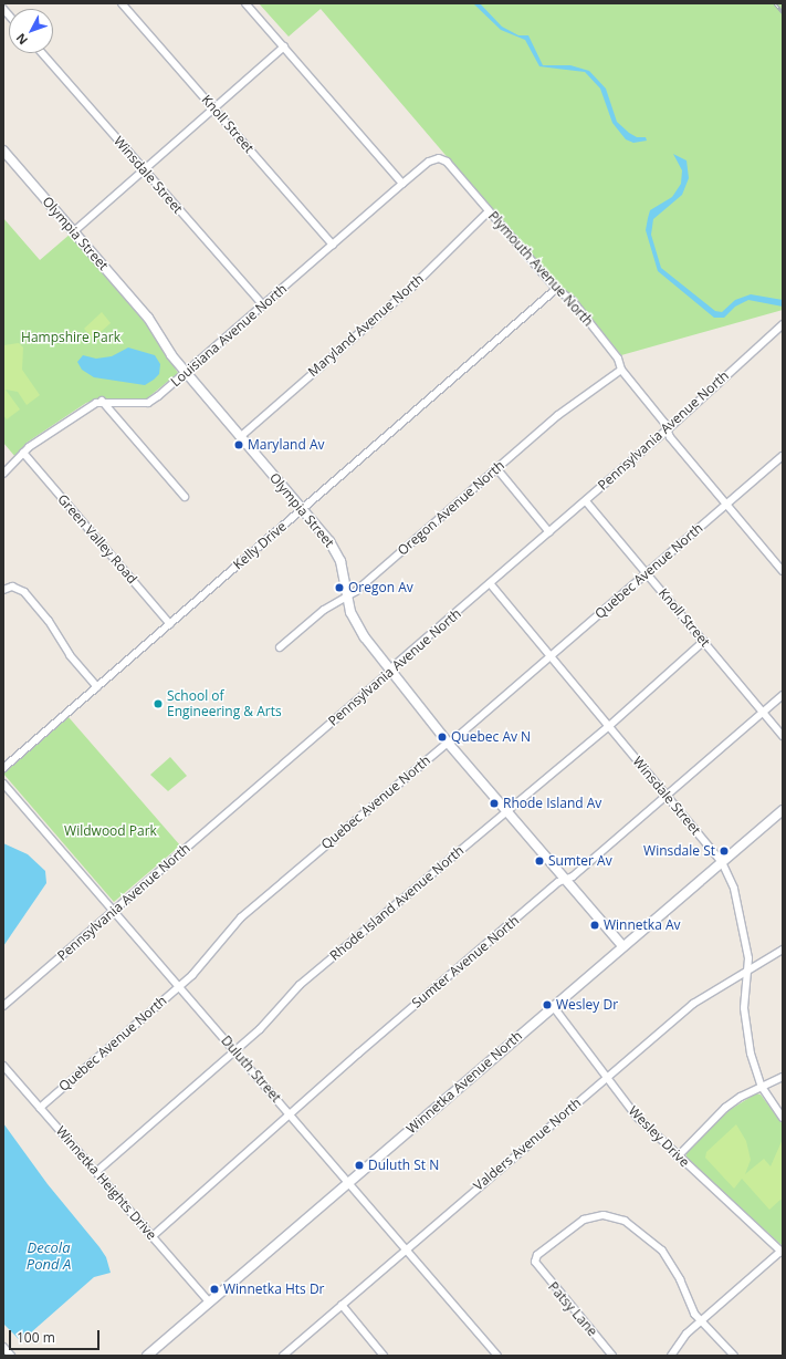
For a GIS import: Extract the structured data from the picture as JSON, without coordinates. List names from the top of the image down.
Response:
{
  "streets": {
    "street": [
      "Knoll Street",
      "Winsdale Street",
      "Olympia Street",
      "Plymouth Avenue North",
      "Maryland Avenue North",
      "Louisiana Avenue North",
      "Pennsylvania Avenue North",
      "Oregon Avenue North",
      "Green Valley Road",
      "Kelly Drive",
      "Quebec Avenue North",
      "Rhode Island Avenue North",
      "Sumter Avenue North",
      "Duluth Street",
      "Winnetka Avenue North",
      "Wesley Drive",
      "Valders Avenue North",
      "Winnetka Heights Drive",
      "Patsy Lane"
    ]
  },
  "crossings": [
    ["Knoll Street", "Louisiana Avenue North"],
    ["Knoll Street", "Pennsylvania Avenue North"],
    ["Knoll Street", "Quebec Avenue North"],
    ["Knoll Street", "Rhode Island Avenue North"],
    ["Knoll Street", "Sumter Avenue North"],
    ["Winsdale Street", "Louisiana Avenue North"],
    ["Winsdale Street", "Pennsylvania Avenue North"],
    ["Winsdale Street", "Quebec Avenue North"],
    ["Winsdale Street", "Rhode Island Avenue North"],
    ["Winsdale Street", "Sumter Avenue North"],
    ["Winsdale Street", "Winnetka Avenue North"],
    ["Winsdale Street", "Valders Avenue North"],
    ["Olympia Street", "Maryland Avenue North"],
    ["Olympia Street", "Louisiana Avenue North"],
    ["Olympia Street", "Pennsylvania Avenue North"],
    ["Olympia Street", "Oregon Avenue North"],
    ["Olympia Street", "Kelly Drive"],
    ["Olympia Street", "Quebec Avenue North"],
    ["Olympia Street", "Rhode Island Avenue North"],
    ["Olympia Street", "Sumter Avenue North"],
    ["Olympia Street", "Winnetka Avenue North"],
    ["Plymouth Avenue North", "Maryland Avenue North"],
    ["Plymouth Avenue North", "Louisiana Avenue North"],
    ["Plymouth Avenue North", "Pennsylvania Avenue North"],
    ["Plymouth Avenue North", "Oregon Avenue North"],
    ["Plymouth Avenue North", "Kelly Drive"],
    ["Plymouth Avenue North", "Quebec Avenue North"],
    ["Pennsylvania Avenue North", "Duluth Street"],
    ["Green Valley Road", "Kelly Drive"],
    ["Quebec Avenue North", "Duluth Street"],
    ["Quebec Avenue North", "Winnetka Heights Drive"],
    ["Rhode Island Avenue North", "Duluth Street"],
    ["Rhode Island Avenue North", "Winnetka Heights Drive"],
    ["Sumter Avenue North", "Duluth Street"],
    ["Sumter Avenue North", "Winnetka Heights Drive"],
    ["Duluth Street", "Winnetka Avenue North"],
    ["Duluth Street", "Valders Avenue North"],
    ["Winnetka Avenue North", "Wesley Drive"],
    ["Winnetka Avenue North", "Winnetka Heights Drive"],
    ["Wesley Drive", "Valders Avenue North"]
  ],
  "water": ["Decola Pond A"],
  "parks": ["Hampshire Park", "Wildwood Park"],
  "places": [
    "Maryland Av",
    "Oregon Av",
    "School of Engineering & Arts",
    "Quebec Av N",
    "Rhode Island Av",
    "Winsdale St",
    "Sumter Av",
    "Winnetka Av",
    "Wesley Dr",
    "Duluth St N",
    "Winnetka Hts Dr"
  ],
  "scale_bar": "100 m",
  "north": "bottom left"
}
